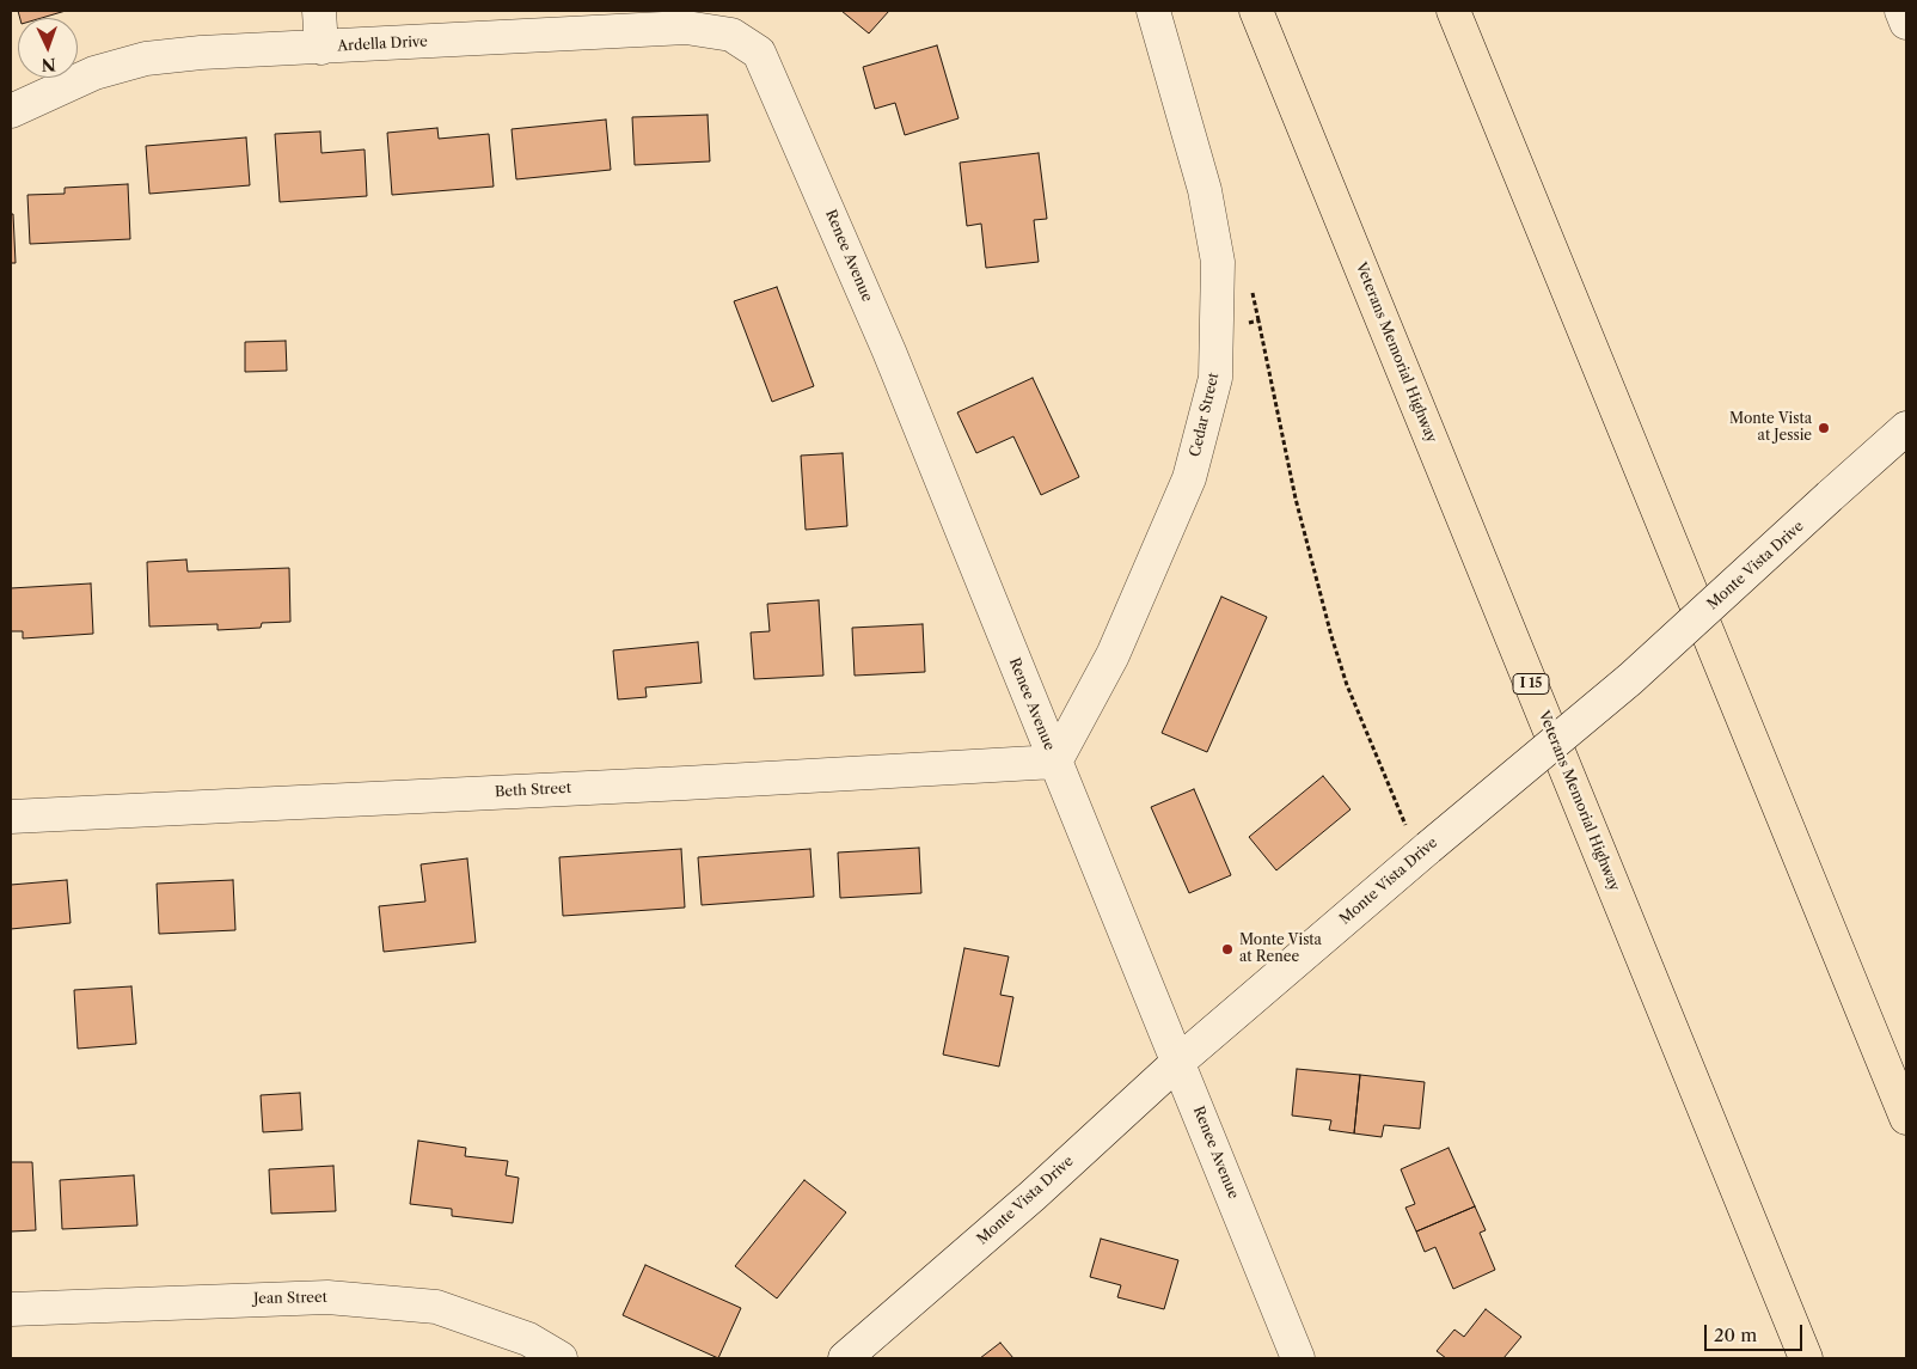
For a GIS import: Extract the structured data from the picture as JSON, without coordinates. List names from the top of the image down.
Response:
{
  "streets": {
    "highway": ["Veterans Memorial Highway", "I 15"],
    "street": [
      "Ardella Drive",
      "Renee Avenue",
      "Cedar Street",
      "Monte Vista Drive",
      "Beth Street",
      "Jean Street"
    ]
  },
  "crossings": [
    ["Ardella Drive", "Renee Avenue"],
    ["Renee Avenue", "Cedar Street"],
    ["Renee Avenue", "Monte Vista Drive"],
    ["Renee Avenue", "Beth Street"],
    ["Cedar Street", "Beth Street"]
  ],
  "places": ["Monte Vista at Jessie", "Monte Vista at Renee"],
  "scale_bar": "20 m",
  "north": "bottom"
}
